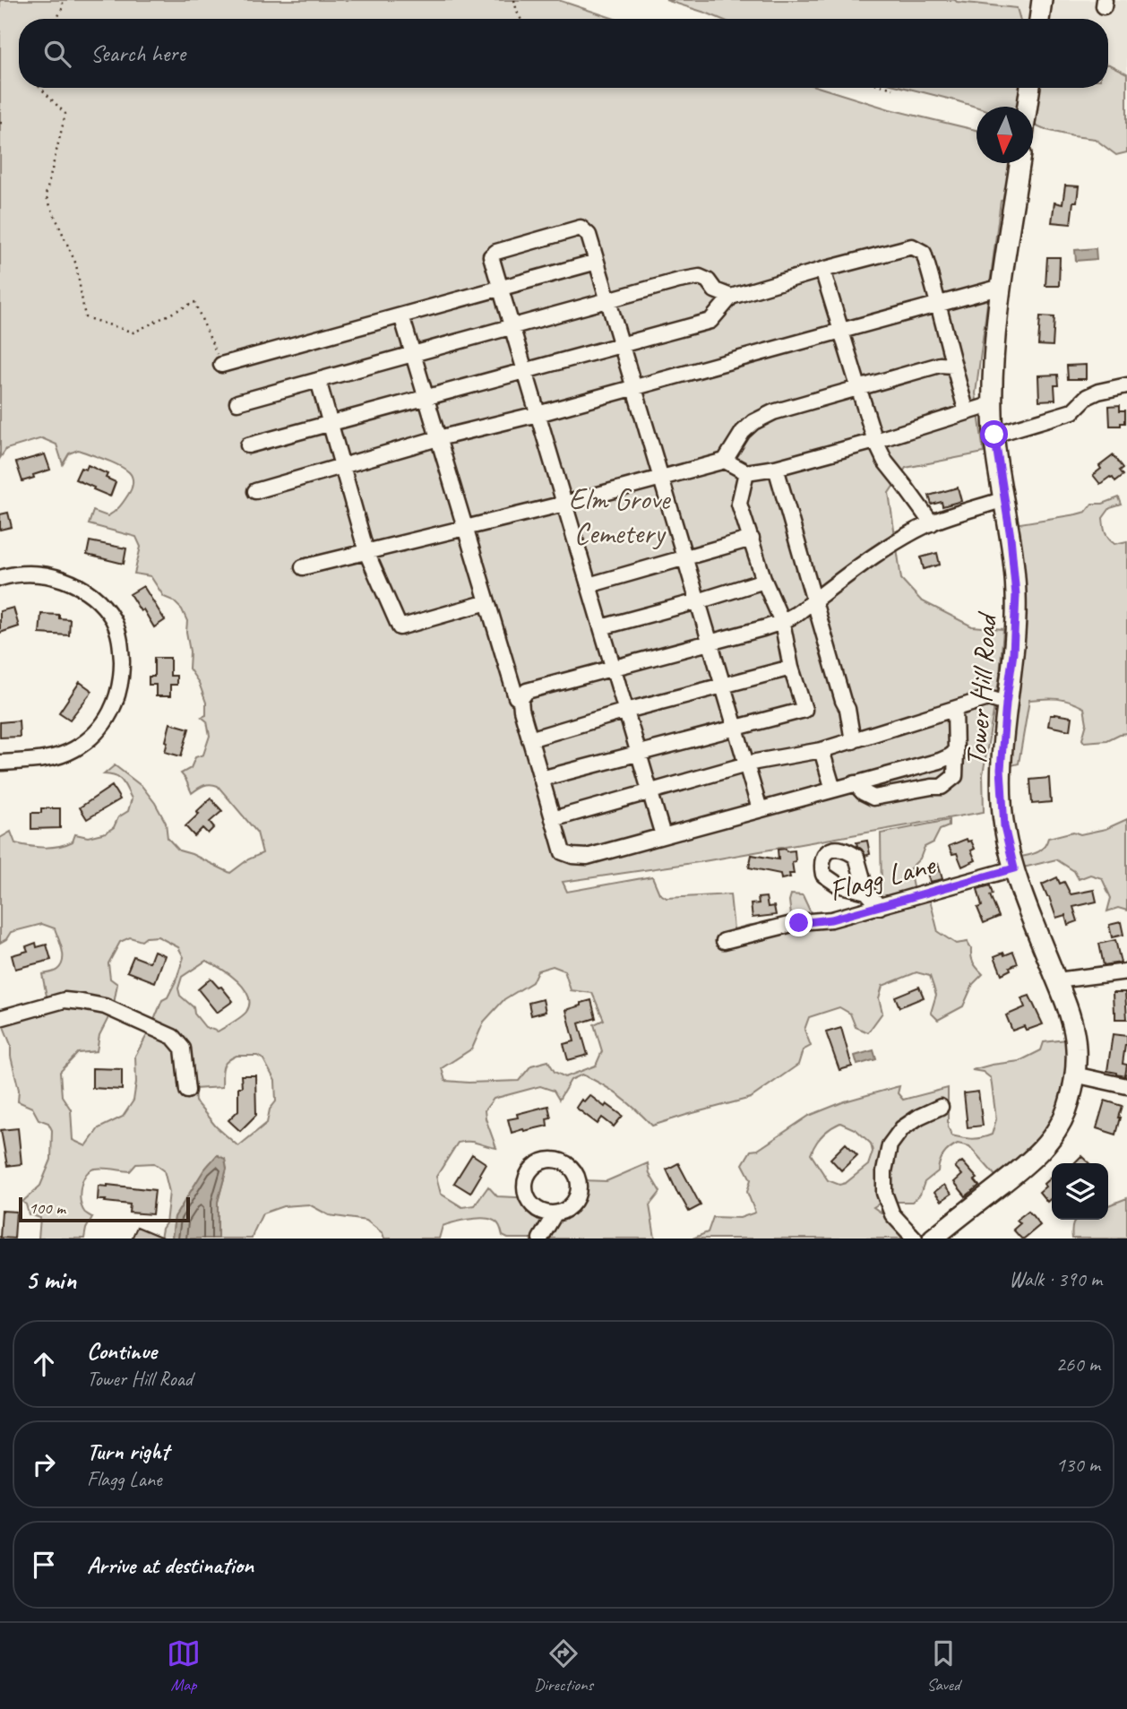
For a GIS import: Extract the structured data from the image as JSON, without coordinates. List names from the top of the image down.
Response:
{
  "streets": {
    "main road": ["Tower Hill Road"],
    "street": ["Flagg Lane"]
  },
  "crossings": [
    ["Tower Hill Road", "Flagg Lane"]
  ],
  "parks": ["Elm Grove Cemetery"],
  "scale_bar": "100 m",
  "north": "bottom",
  "page": {
    "search": "Search here",
    "scale": "100 m",
    "heading": ["5 min", "Walk · 390 m"],
    "list": [
      ["Continue", "Tower Hill Road", "260 m"],
      ["Turn right", "Flagg Lane", "130 m"],
      "Arrive at destination"
    ],
    "nav": ["Map", "Directions", "Saved"]
  }
}
